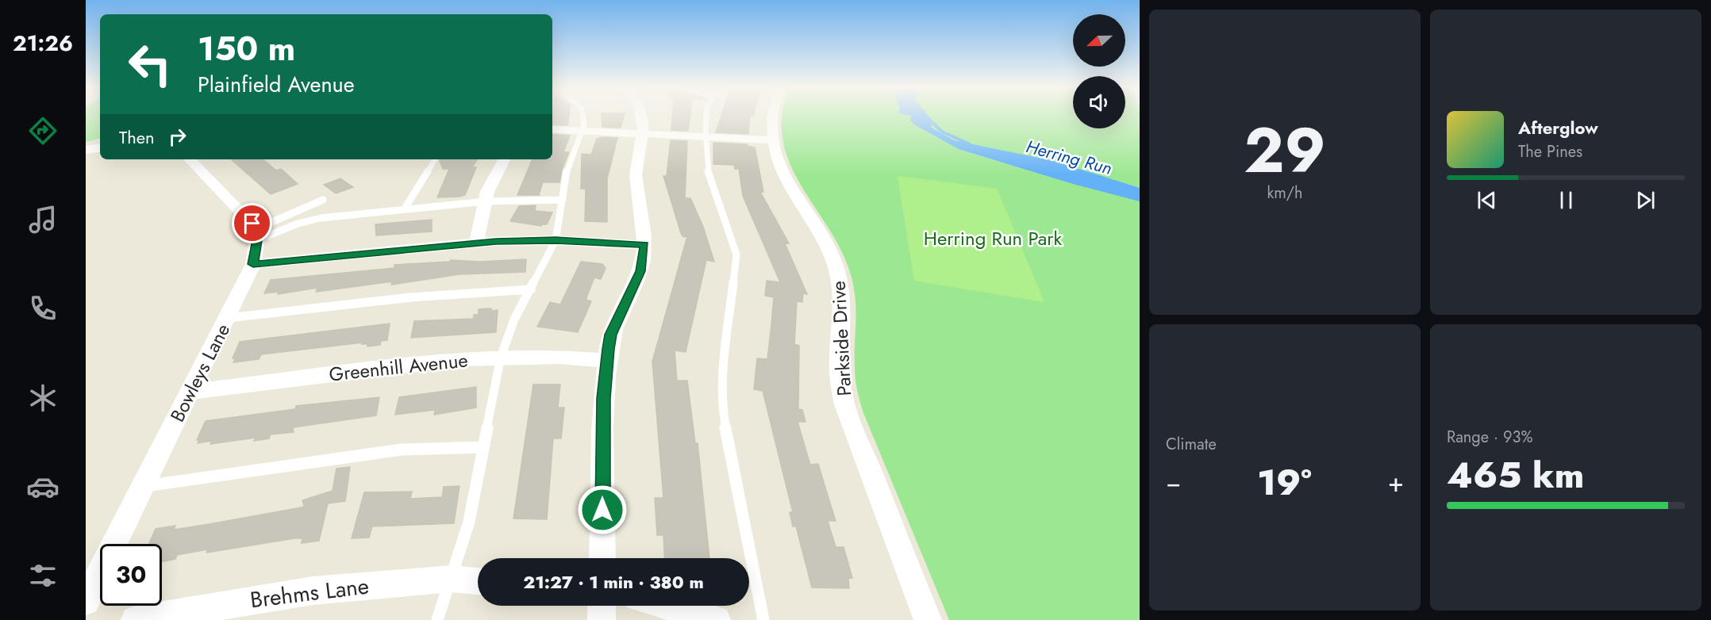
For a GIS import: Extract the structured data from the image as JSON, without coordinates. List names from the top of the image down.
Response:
{
  "streets": {
    "street": [
      "Parkside Drive",
      "Greenhill Avenue",
      "Bowleys Lane",
      "Brehms Lane"
    ]
  },
  "crossings": [
    ["Greenhill Avenue", "Bowleys Lane"]
  ],
  "water": ["Herring Run"],
  "parks": ["Herring Run Park"],
  "north": "left",
  "page": {
    "tabs": "21:26",
    "tile": [
      ["29", "km/h"],
      "Climate",
      ["Range · 93%", "465 km"]
    ],
    "turn": ["150 m", "Plainfield Avenue"],
    "song": ["Afterglow", "The Pines"],
    "then": "Then",
    "heat": ["−", "19°", "+"],
    "limit": "30",
    "trip": "21:27 · 1 min · 380 m"
  }
}
